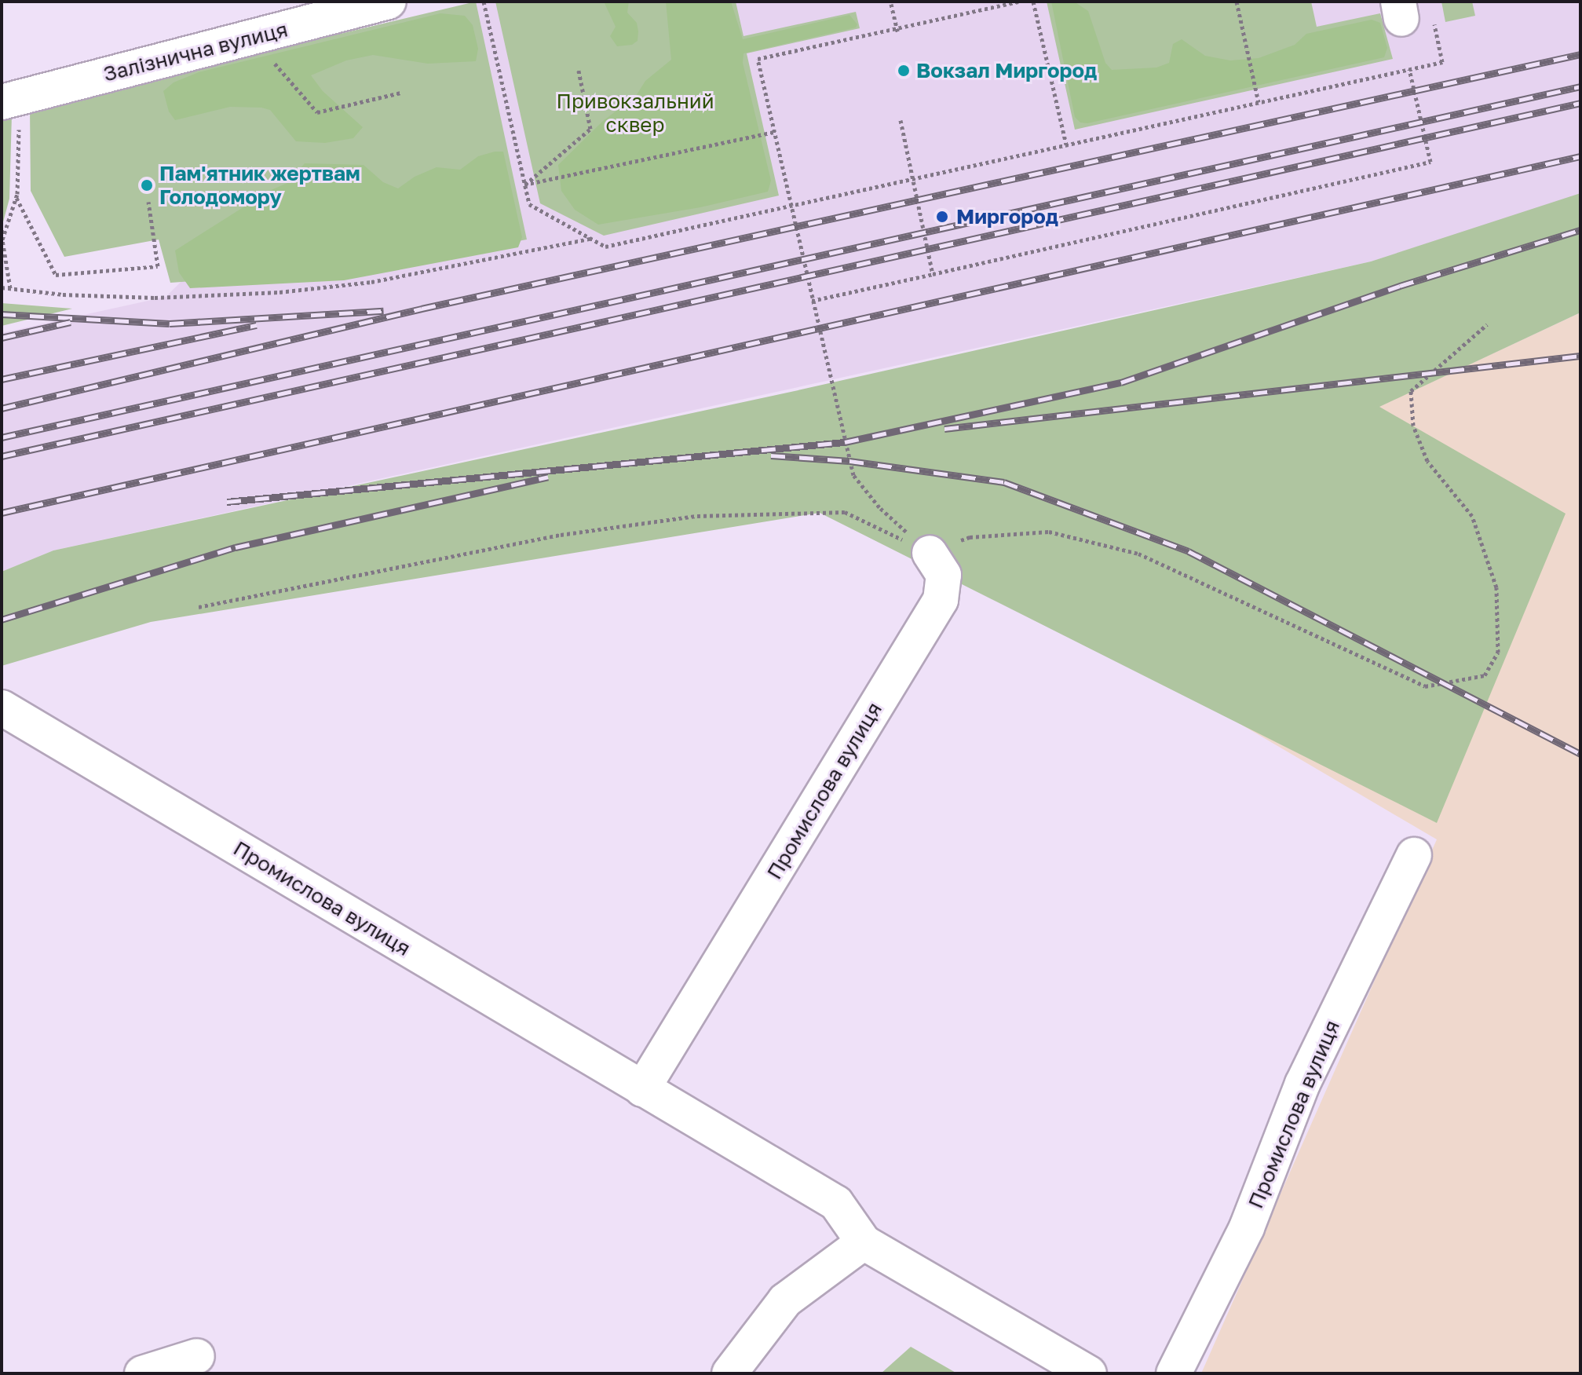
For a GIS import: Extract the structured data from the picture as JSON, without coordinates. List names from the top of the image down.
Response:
{
  "streets": {
    "street": ["Залізнична вулиця", "Промислова вулиця"]
  },
  "parks": ["Привокзальний сквер"],
  "places": ["Вокзал Миргород", "Пам'ятник жертвам Голодомору", "Миргород"]
}
